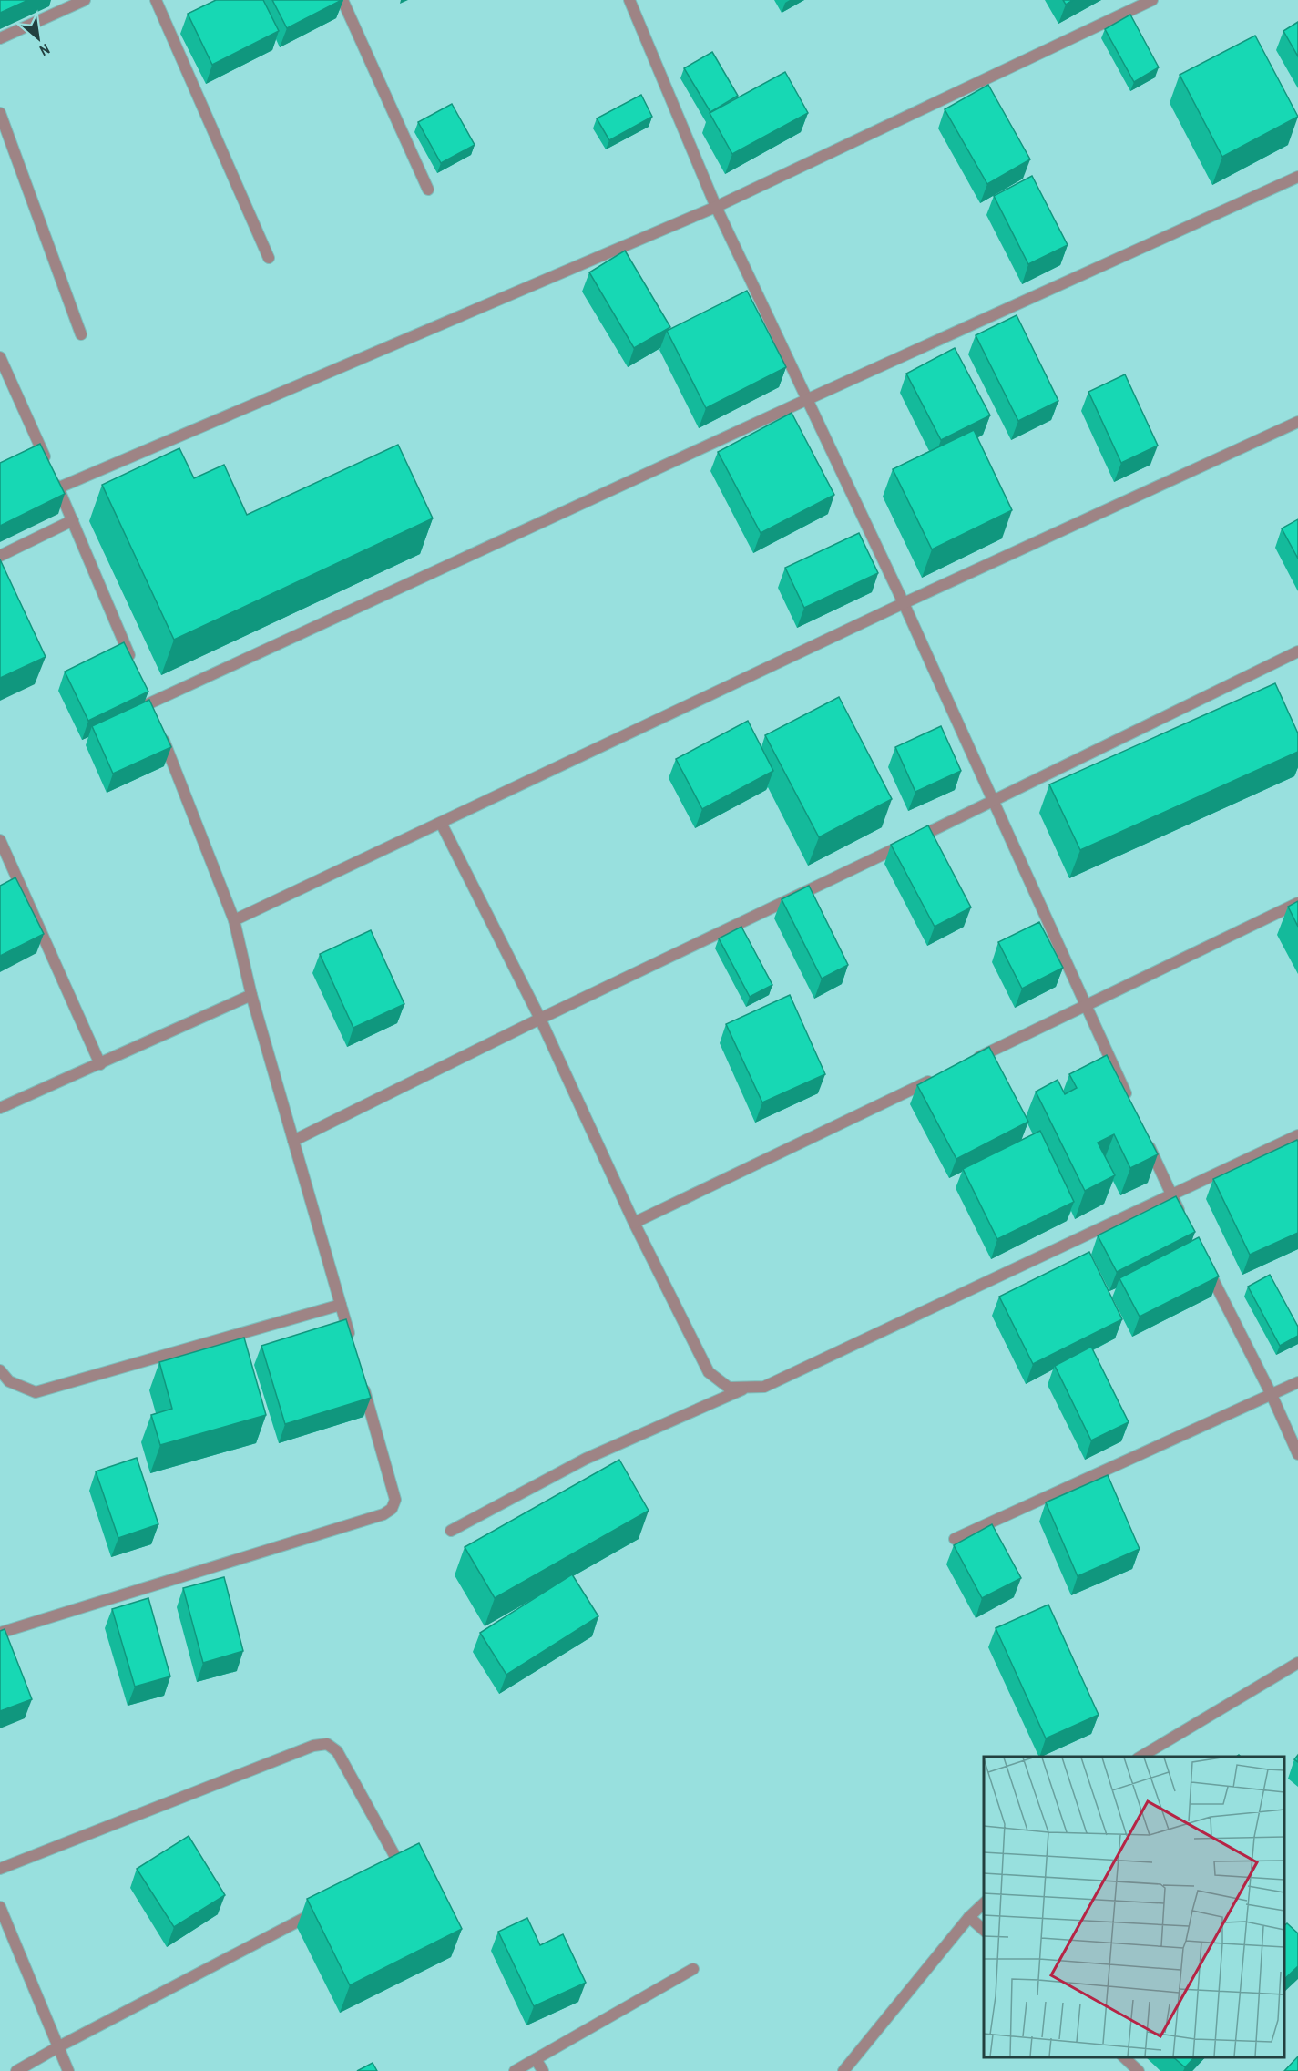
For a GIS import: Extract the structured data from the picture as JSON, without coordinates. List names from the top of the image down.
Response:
{
  "north": "bottom right"
}
